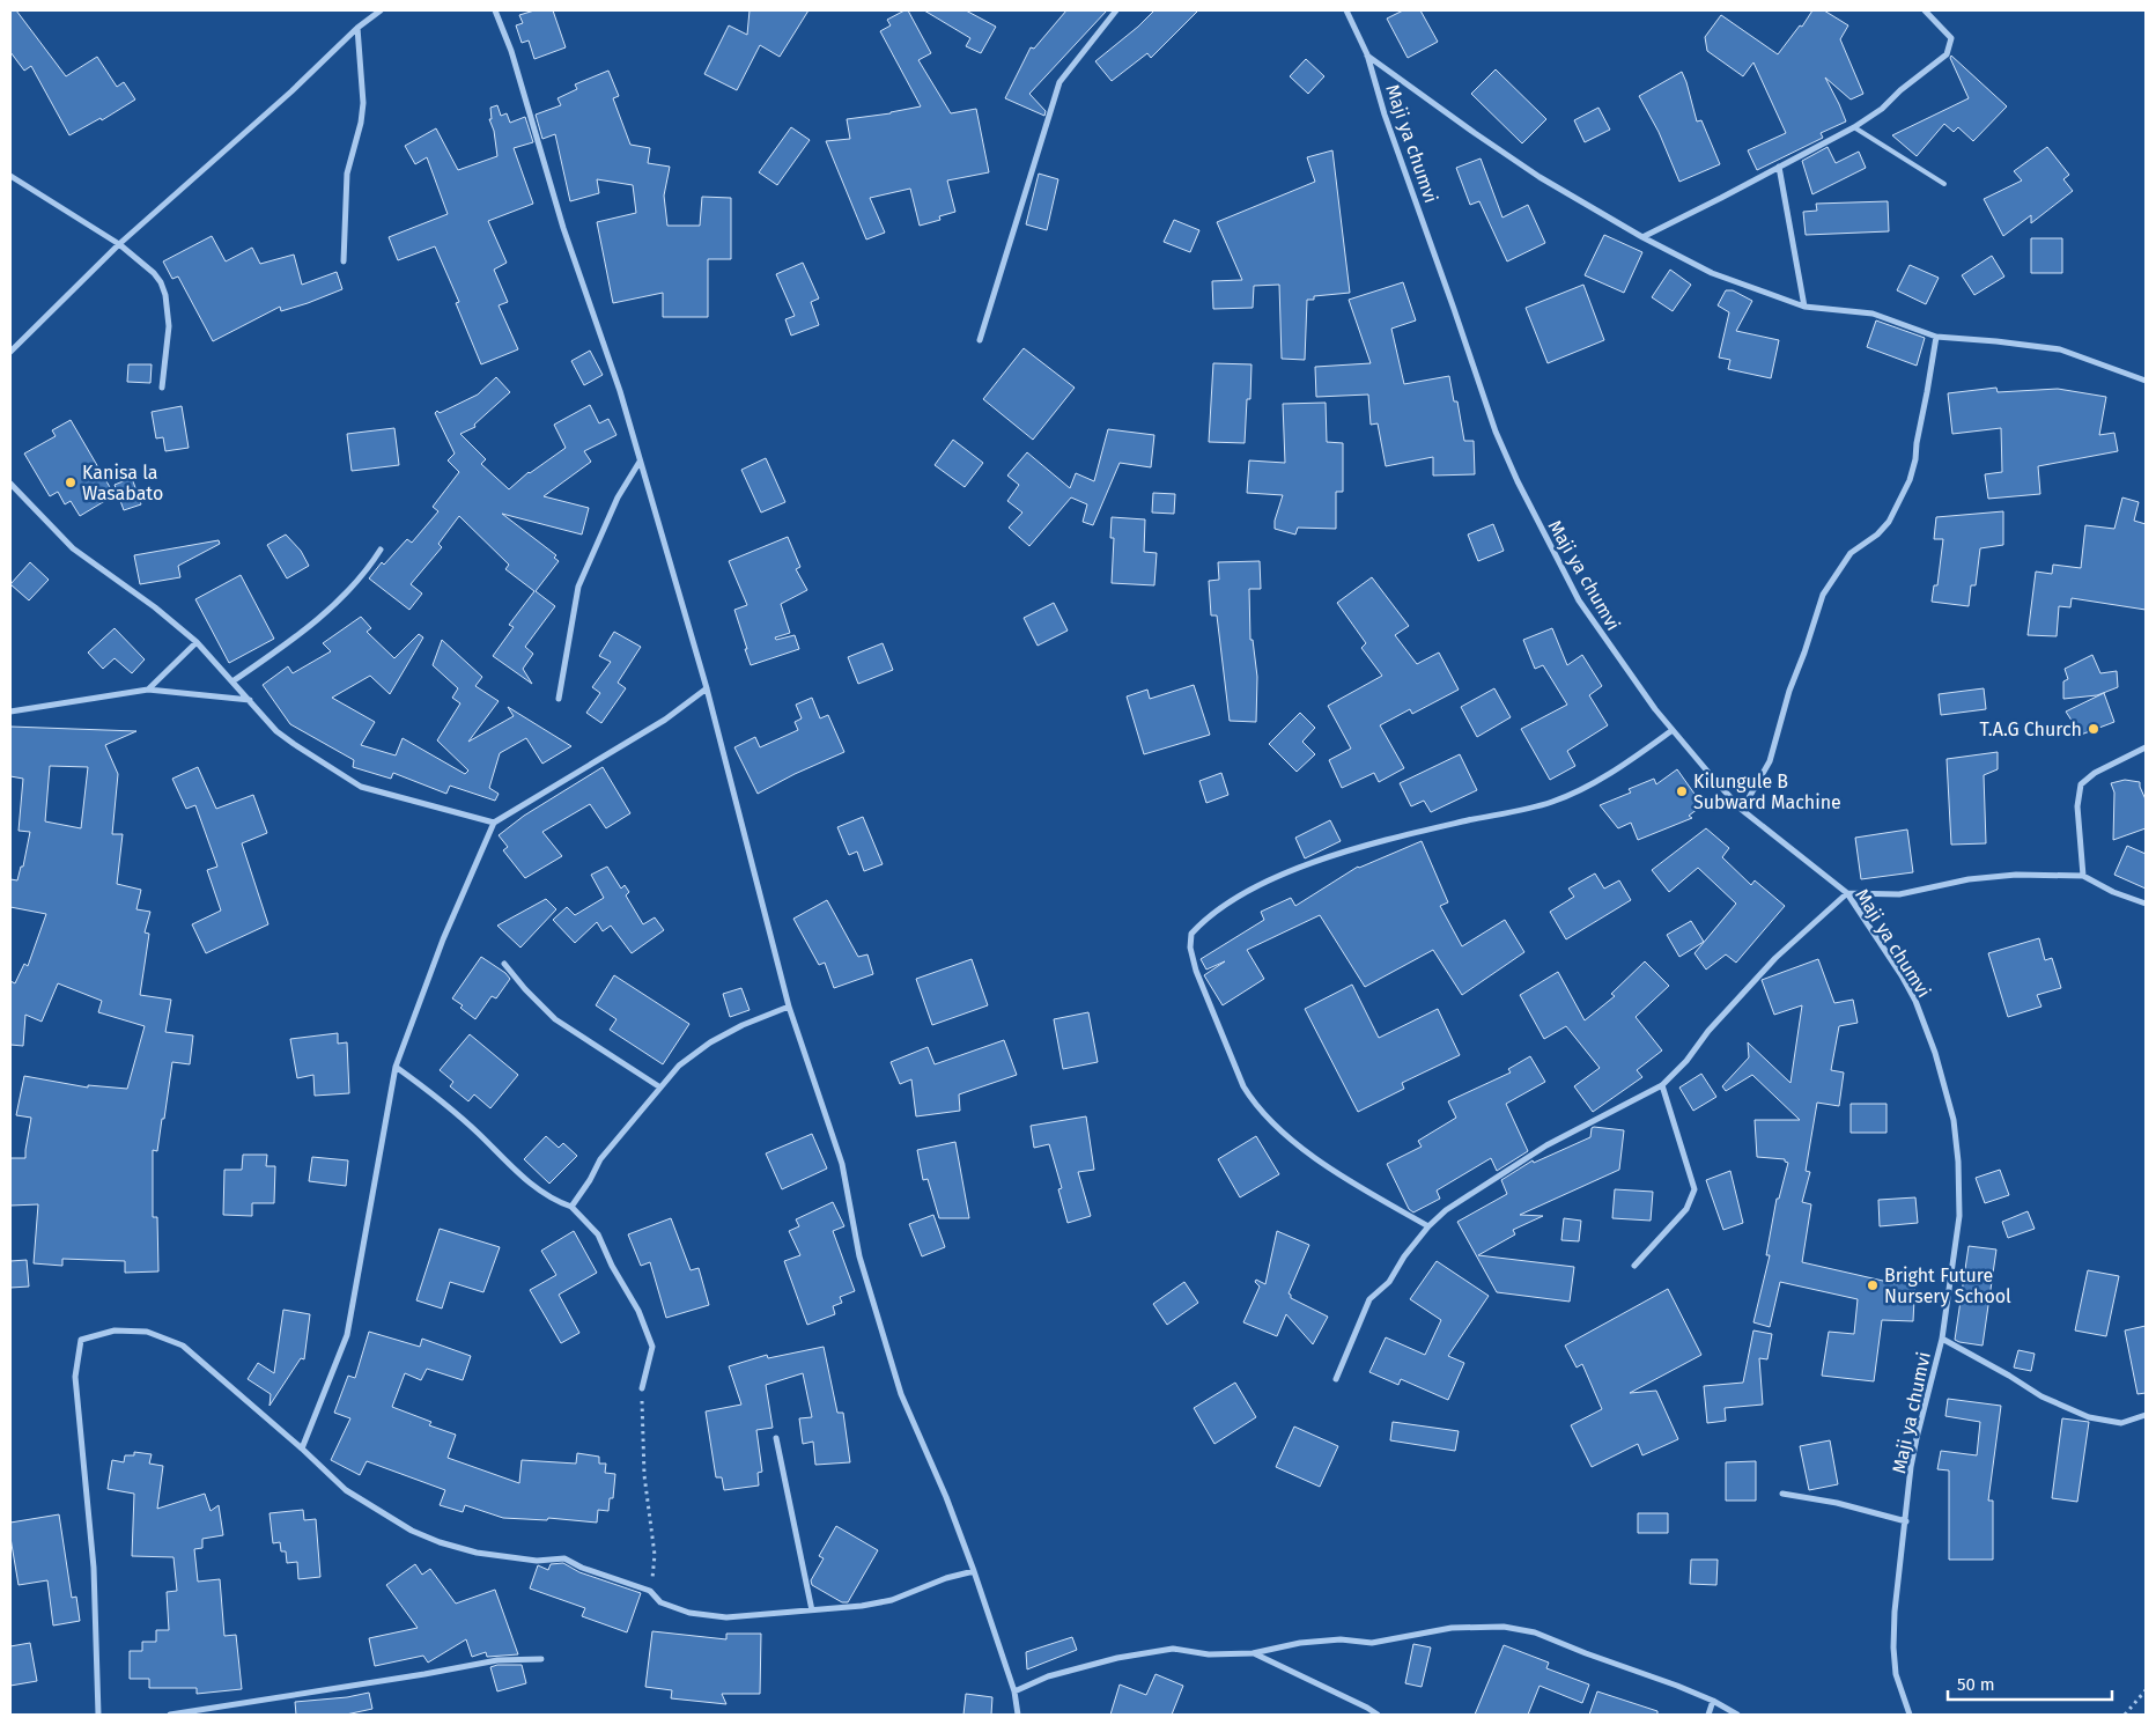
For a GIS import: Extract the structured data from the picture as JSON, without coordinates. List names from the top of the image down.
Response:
{
  "streets": {
    "street": ["Maji ya chumvi"]
  },
  "places": [
    "Kanisa la Wasabato",
    "T.A.G Church",
    "Kilungule B Subward Machine",
    "Bright Future Nursery School"
  ],
  "scale_bar": "50 m"
}
